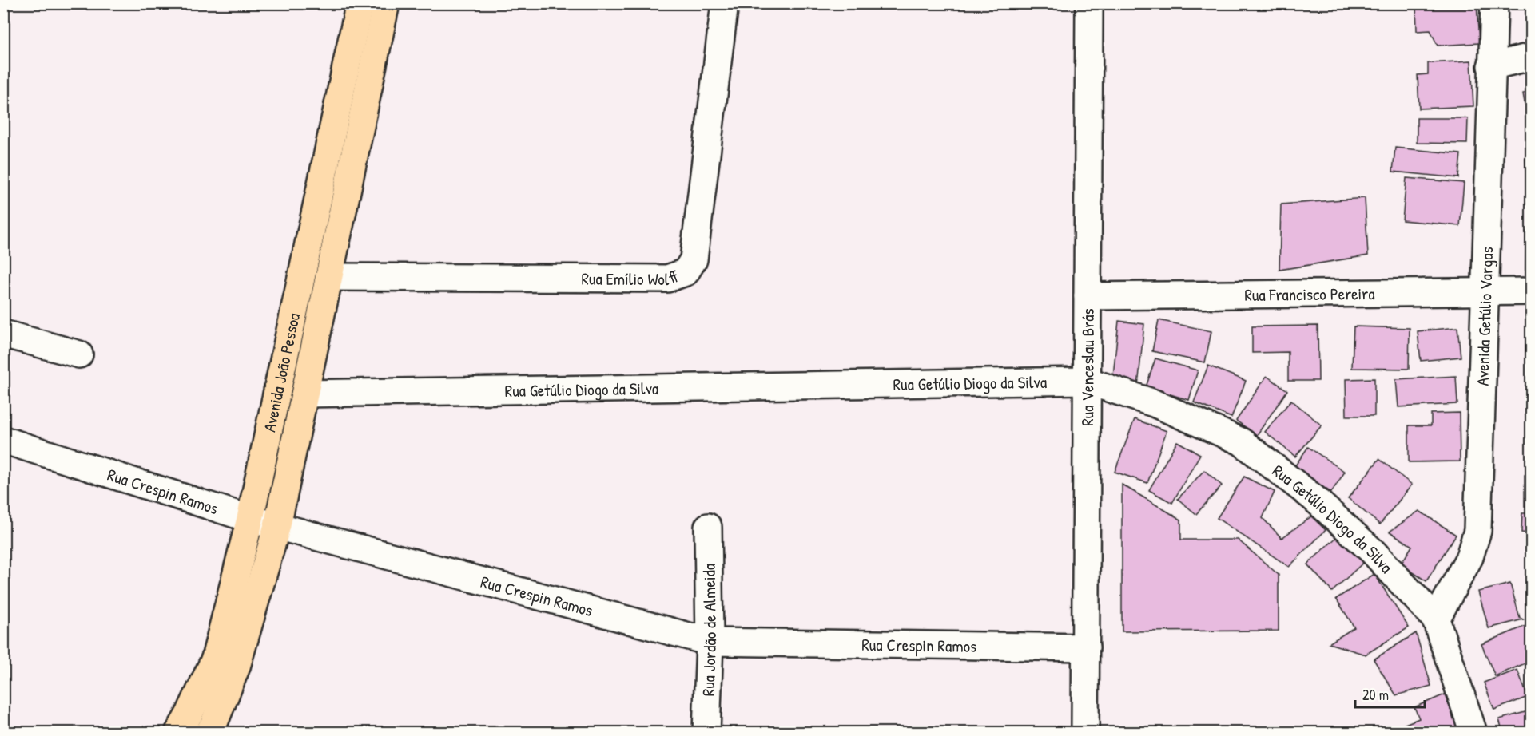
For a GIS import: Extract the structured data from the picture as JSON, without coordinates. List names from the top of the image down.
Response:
{
  "streets": {
    "highway": ["Avenida João Pessoa"],
    "street": [
      "Rua Emílio Wolff",
      "Rua Francisco Pereira",
      "Avenida Getúlio Vargas",
      "Rua Venceslau Brás",
      "Rua Getúlio Diogo da Silva",
      "Rua Crespin Ramos",
      "Rua Jordão de Almeida"
    ]
  },
  "crossings": [
    ["Rua Emílio Wolff", "Avenida João Pessoa"],
    ["Rua Francisco Pereira", "Avenida Getúlio Vargas"],
    ["Rua Francisco Pereira", "Rua Venceslau Brás"],
    ["Avenida Getúlio Vargas", "Rua Getúlio Diogo da Silva"],
    ["Rua Venceslau Brás", "Rua Getúlio Diogo da Silva"],
    ["Rua Venceslau Brás", "Rua Crespin Ramos"],
    ["Avenida João Pessoa", "Rua Getúlio Diogo da Silva"],
    ["Avenida João Pessoa", "Rua Crespin Ramos"],
    ["Rua Crespin Ramos", "Rua Jordão de Almeida"]
  ],
  "scale_bar": "20 m"
}
